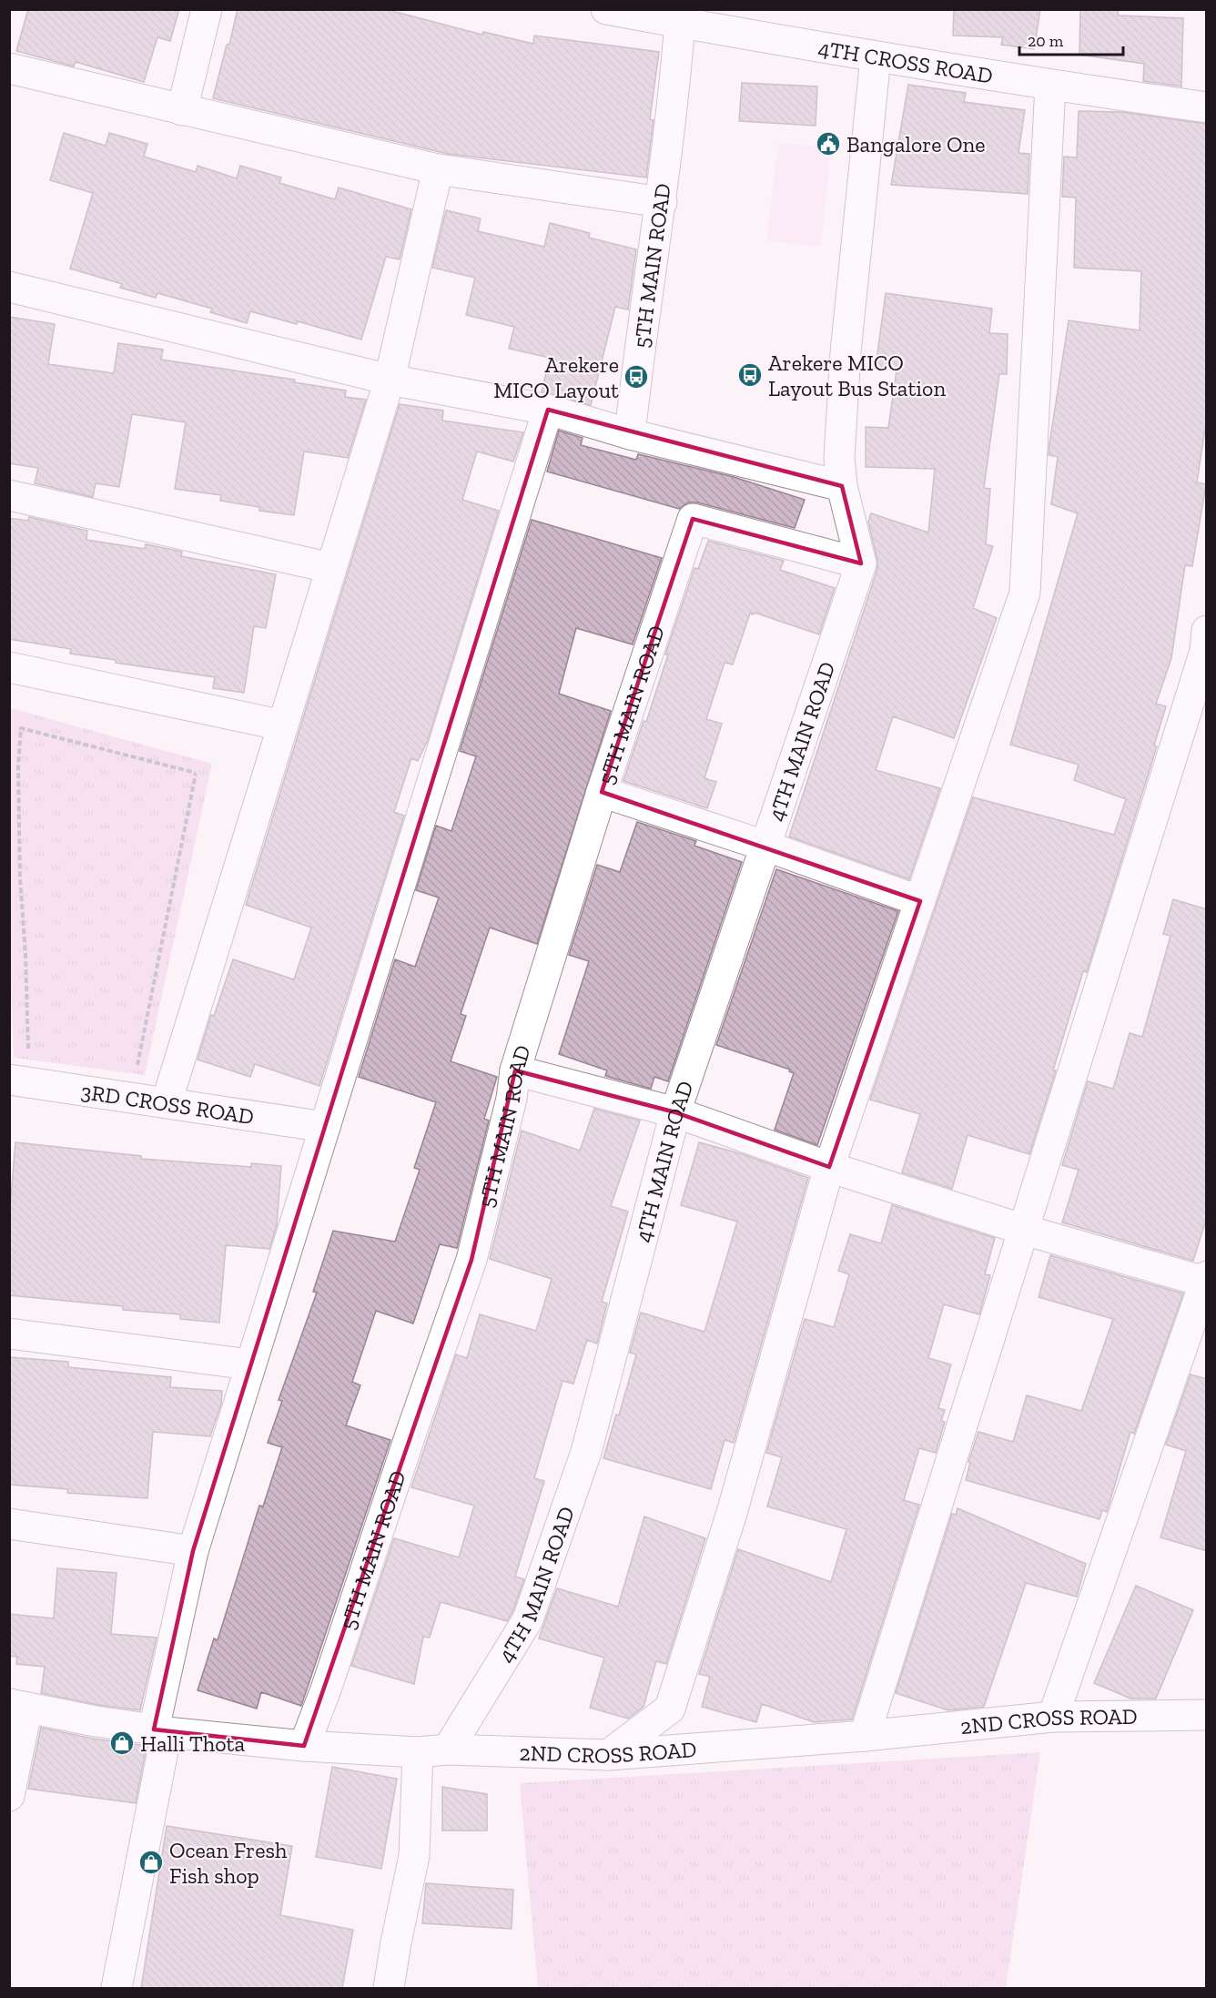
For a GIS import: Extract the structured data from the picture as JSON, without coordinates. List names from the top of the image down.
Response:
{
  "streets": {
    "street": [
      "4TH CROSS ROAD",
      "5TH MAIN ROAD",
      "4TH MAIN ROAD",
      "3RD CROSS ROAD",
      "2ND CROSS ROAD"
    ]
  },
  "crossings": [
    ["4TH CROSS ROAD", "5TH MAIN ROAD"],
    ["5TH MAIN ROAD", "4TH MAIN ROAD"],
    ["5TH MAIN ROAD", "2ND CROSS ROAD"],
    ["4TH MAIN ROAD", "2ND CROSS ROAD"]
  ],
  "places": {
    "public building": ["Bangalore One"],
    "bus stop": ["Arekere MICO Layout Bus Station", "Arekere MICO Layout"],
    "shop": ["Halli Thota", "Ocean Fresh Fish shop"]
  },
  "scale_bar": "20 m"
}
